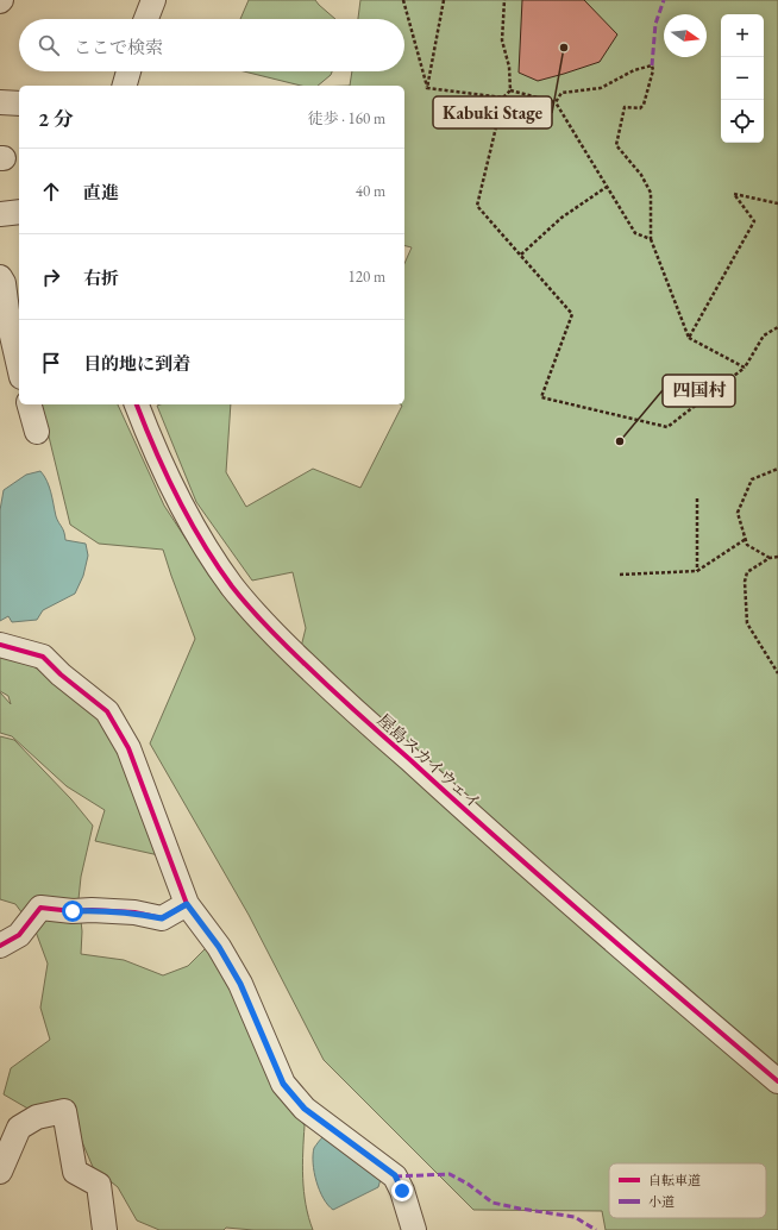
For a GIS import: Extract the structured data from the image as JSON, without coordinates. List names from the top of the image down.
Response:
{
  "streets": {
    "street": ["屋島スカイウェイ"]
  },
  "places": ["Kabuki Stage", "四国村"],
  "legend": ["自転車道", "小道"],
  "north": "right",
  "page": {
    "map_buttons": ["+", "−"],
    "search": "ここで検索",
    "heading": ["2 分", "徒歩 · 160 m"],
    "list": [
      ["直進", "40 m"],
      ["右折", "120 m"],
      "目的地に到着"
    ]
  }
}
